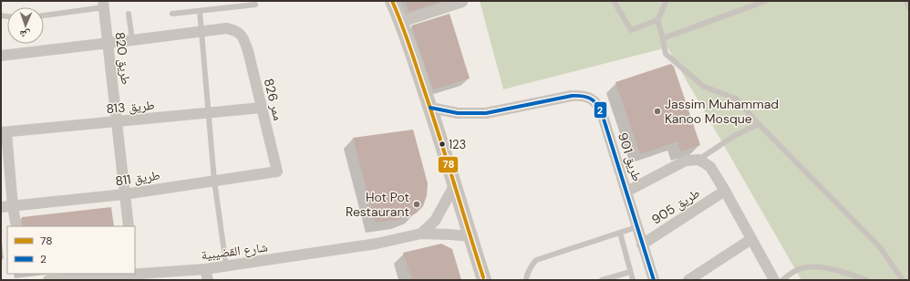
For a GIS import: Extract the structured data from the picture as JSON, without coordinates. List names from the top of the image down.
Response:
{
  "streets": {
    "street": [
      "طريق 820",
      "ممر 826",
      "طريق 813",
      "طريق 901",
      "طريق 811",
      "طريق 905",
      "شارع القضيبية"
    ]
  },
  "crossings": [
    ["طريق 820", "طريق 813"],
    ["طريق 820", "طريق 811"],
    ["ممر 826", "طريق 813"],
    ["ممر 826", "طريق 811"]
  ],
  "places": ["Jassim Muhammad Kanoo Mosque", "123", "Hot Pot Restaurant"],
  "lines": ["transit line 78", "transit line 2"],
  "legend": ["78", "2"],
  "north": "bottom"
}
